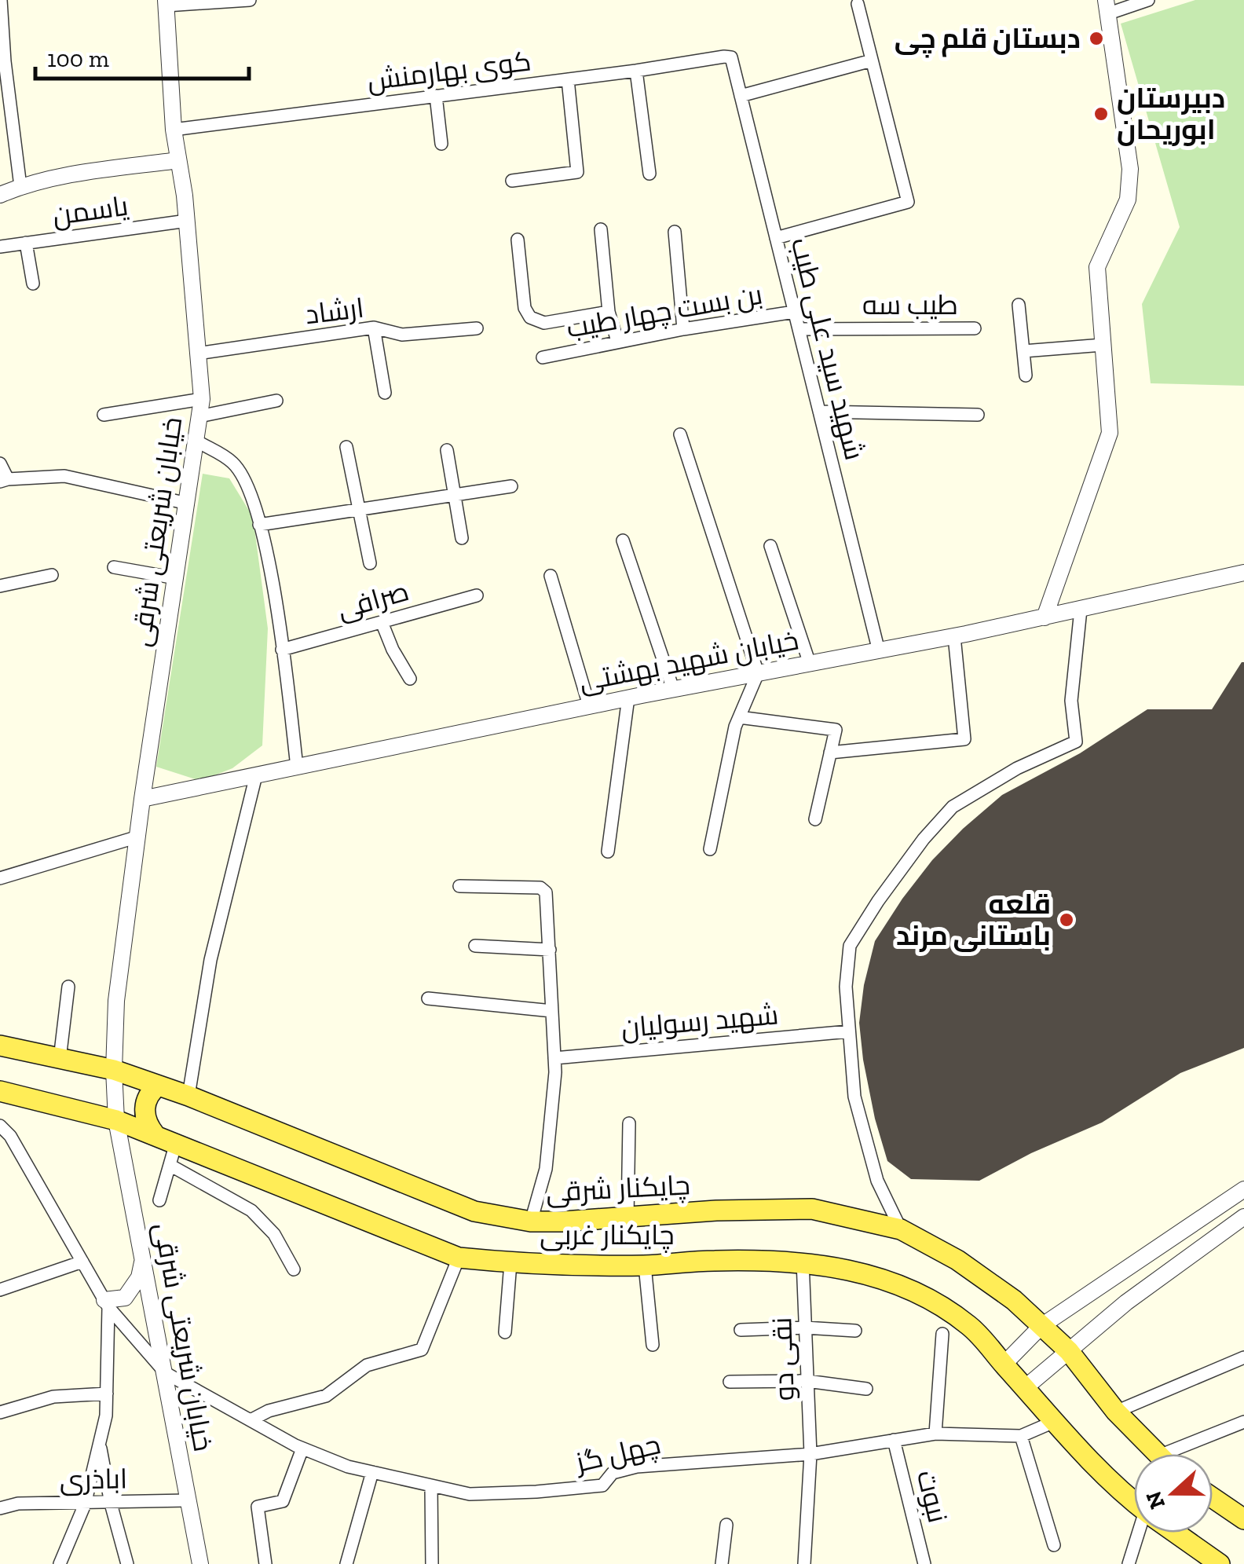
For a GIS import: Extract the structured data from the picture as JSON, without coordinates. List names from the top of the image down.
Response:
{
  "streets": {
    "main road": ["چایکنار شرقی", "چایکنار غربی"],
    "street": [
      "کوی بهارمنش",
      "یاسمن",
      "طیب سه",
      "ارشاد",
      "بن بست چهار طیب",
      "شهید سید علی طیب",
      "خیابان شریعتی شرقی",
      "صرافی",
      "خیابان شهید بهشتی",
      "شهید رسولیان",
      "نقی دو",
      "چهل گز",
      "اباذری",
      "نبوت"
    ]
  },
  "crossings": [
    ["کوی بهارمنش", "شهید سید علی طیب"],
    ["کوی بهارمنش", "خیابان شریعتی شرقی"],
    ["یاسمن", "خیابان شریعتی شرقی"],
    ["طیب سه", "شهید سید علی طیب"],
    ["ارشاد", "خیابان شریعتی شرقی"],
    ["بن بست چهار طیب", "شهید سید علی طیب"],
    ["شهید سید علی طیب", "خیابان شهید بهشتی"],
    ["خیابان شریعتی شرقی", "خیابان شهید بهشتی"],
    ["خیابان شریعتی شرقی", "چایکنار شرقی"],
    ["خیابان شریعتی شرقی", "چایکنار غربی"],
    ["خیابان شریعتی شرقی", "چهل گز"],
    ["خیابان شریعتی شرقی", "اباذری"],
    ["چایکنار غربی", "نقی دو"],
    ["چایکنار غربی", "چهل گز"],
    ["نقی دو", "چهل گز"],
    ["چهل گز", "نبوت"]
  ],
  "places": ["دبستان قلم چی", "دبیرستان ابوریحان", "قلعه باستانی مرند"],
  "scale_bar": "100 m",
  "north": "left"
}
